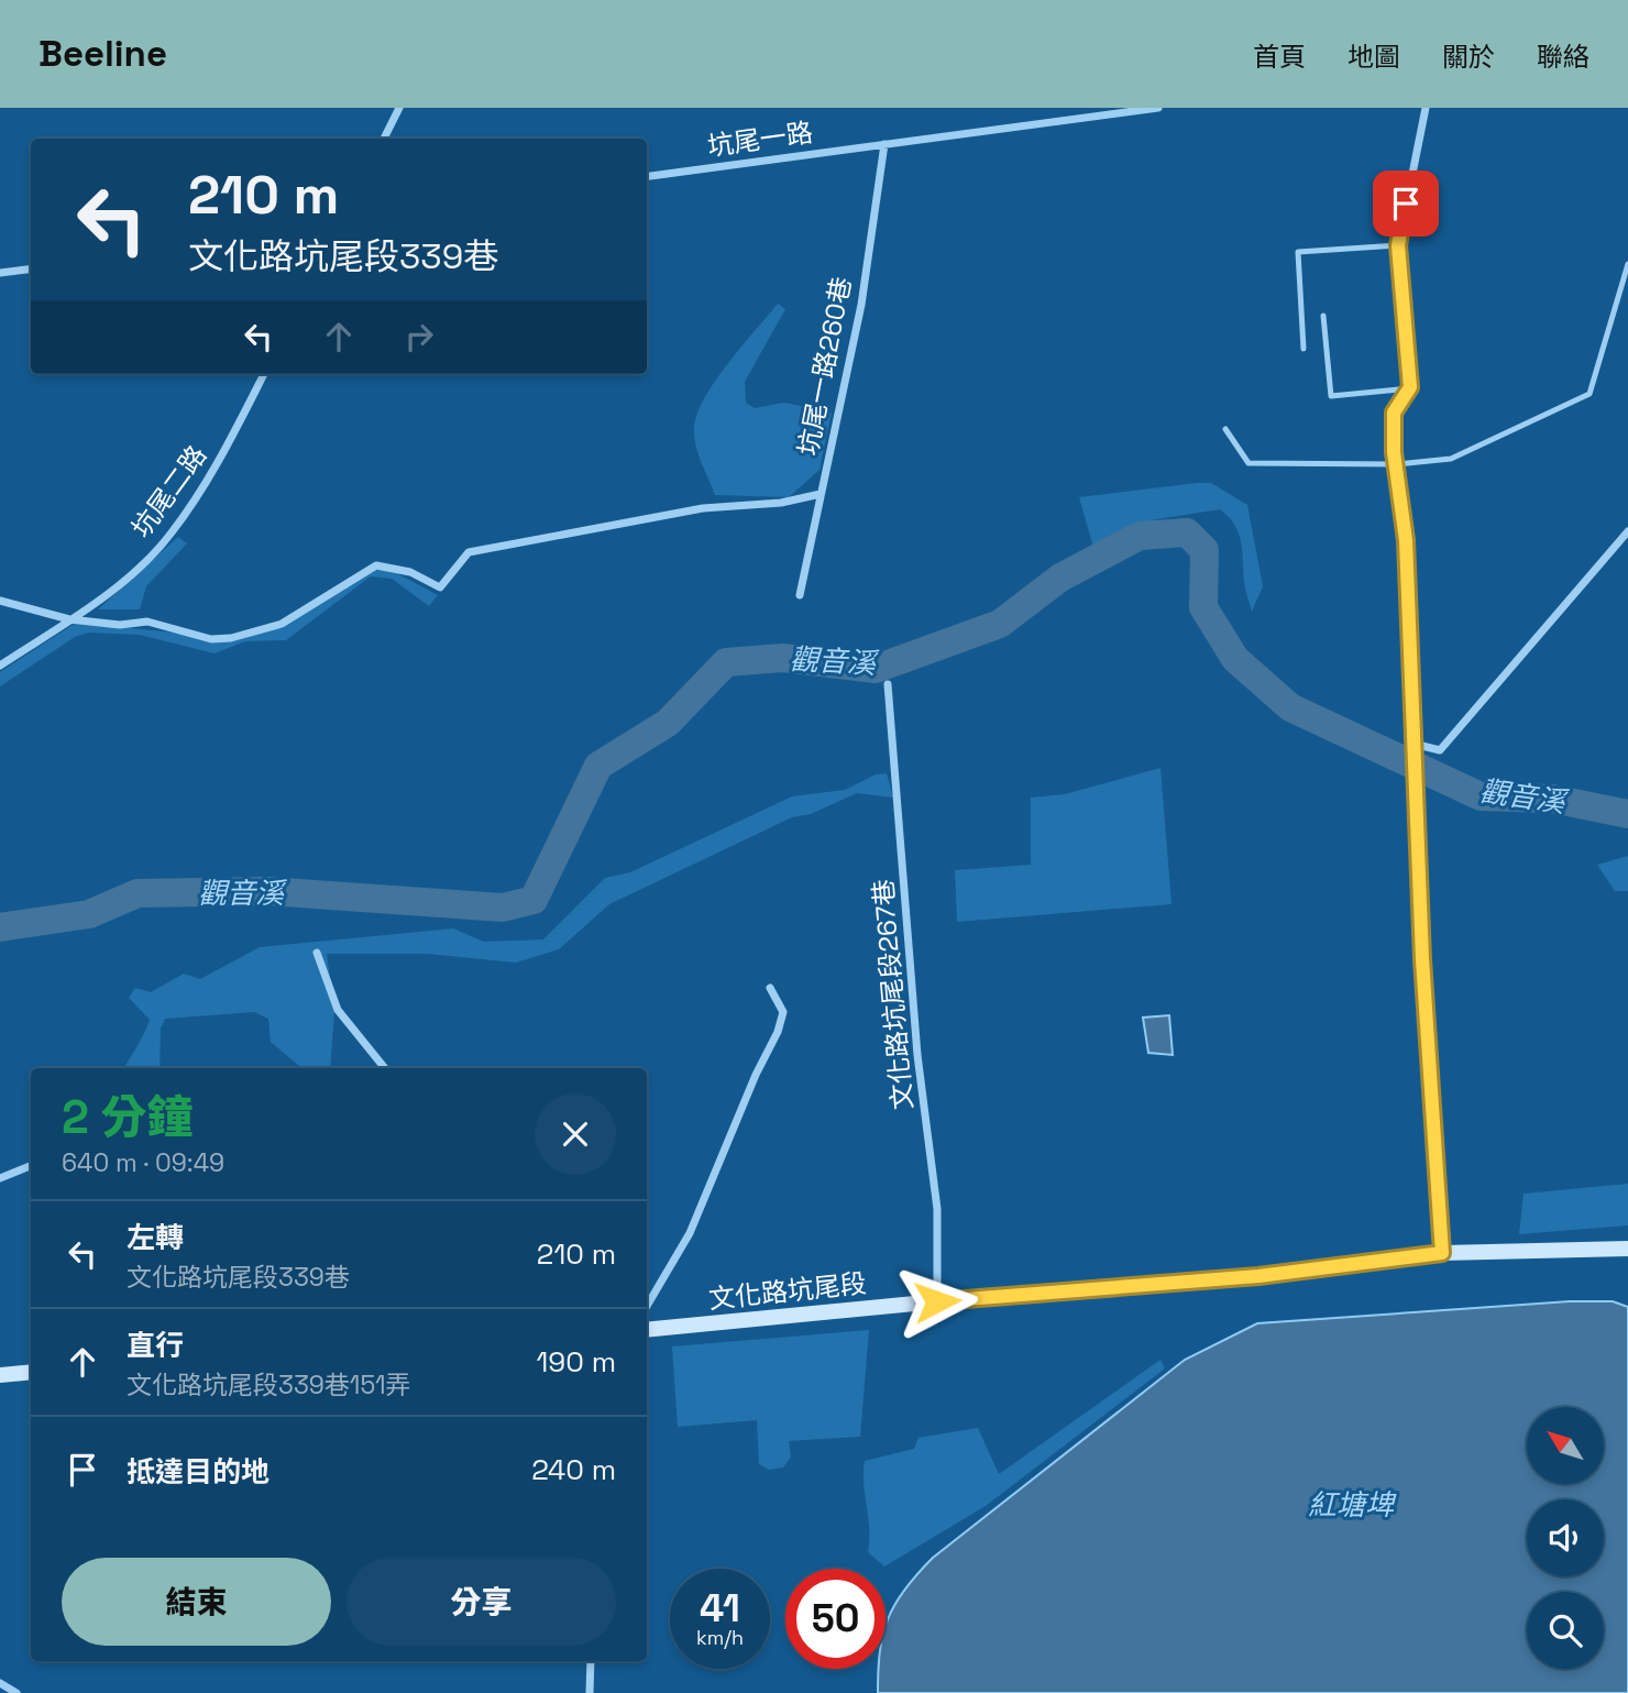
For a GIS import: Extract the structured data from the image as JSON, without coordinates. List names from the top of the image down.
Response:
{
  "streets": {
    "main road": ["文化路坑尾段"],
    "street": [
      "坑尾一路",
      "坑尾一路260巷",
      "坑尾二路",
      "文化路坑尾段267巷"
    ]
  },
  "crossings": [
    ["坑尾一路", "坑尾一路260巷"],
    ["文化路坑尾段267巷", "文化路坑尾段"]
  ],
  "water": ["觀音溪", "紅塘埤"],
  "north": "top left",
  "page": {
    "header": "Beeline",
    "nav": [
      "首頁",
      "地圖",
      "關於",
      "聯絡"
    ],
    "turn": ["210 m", "文化路坑尾段339巷"],
    "heading": ["2 分鐘", "640 m · 09:49"],
    "list": [
      {
        "name": "左轉",
        "note": "文化路坑尾段339巷",
        "value": "210 m"
      },
      {
        "name": "直行",
        "note": "文化路坑尾段339巷151弄",
        "value": "190 m"
      },
      {
        "name": "抵達目的地",
        "value": "240 m"
      }
    ],
    "buttons": ["結束", "分享"],
    "speed": "41 km/h",
    "limit": "50"
  }
}
